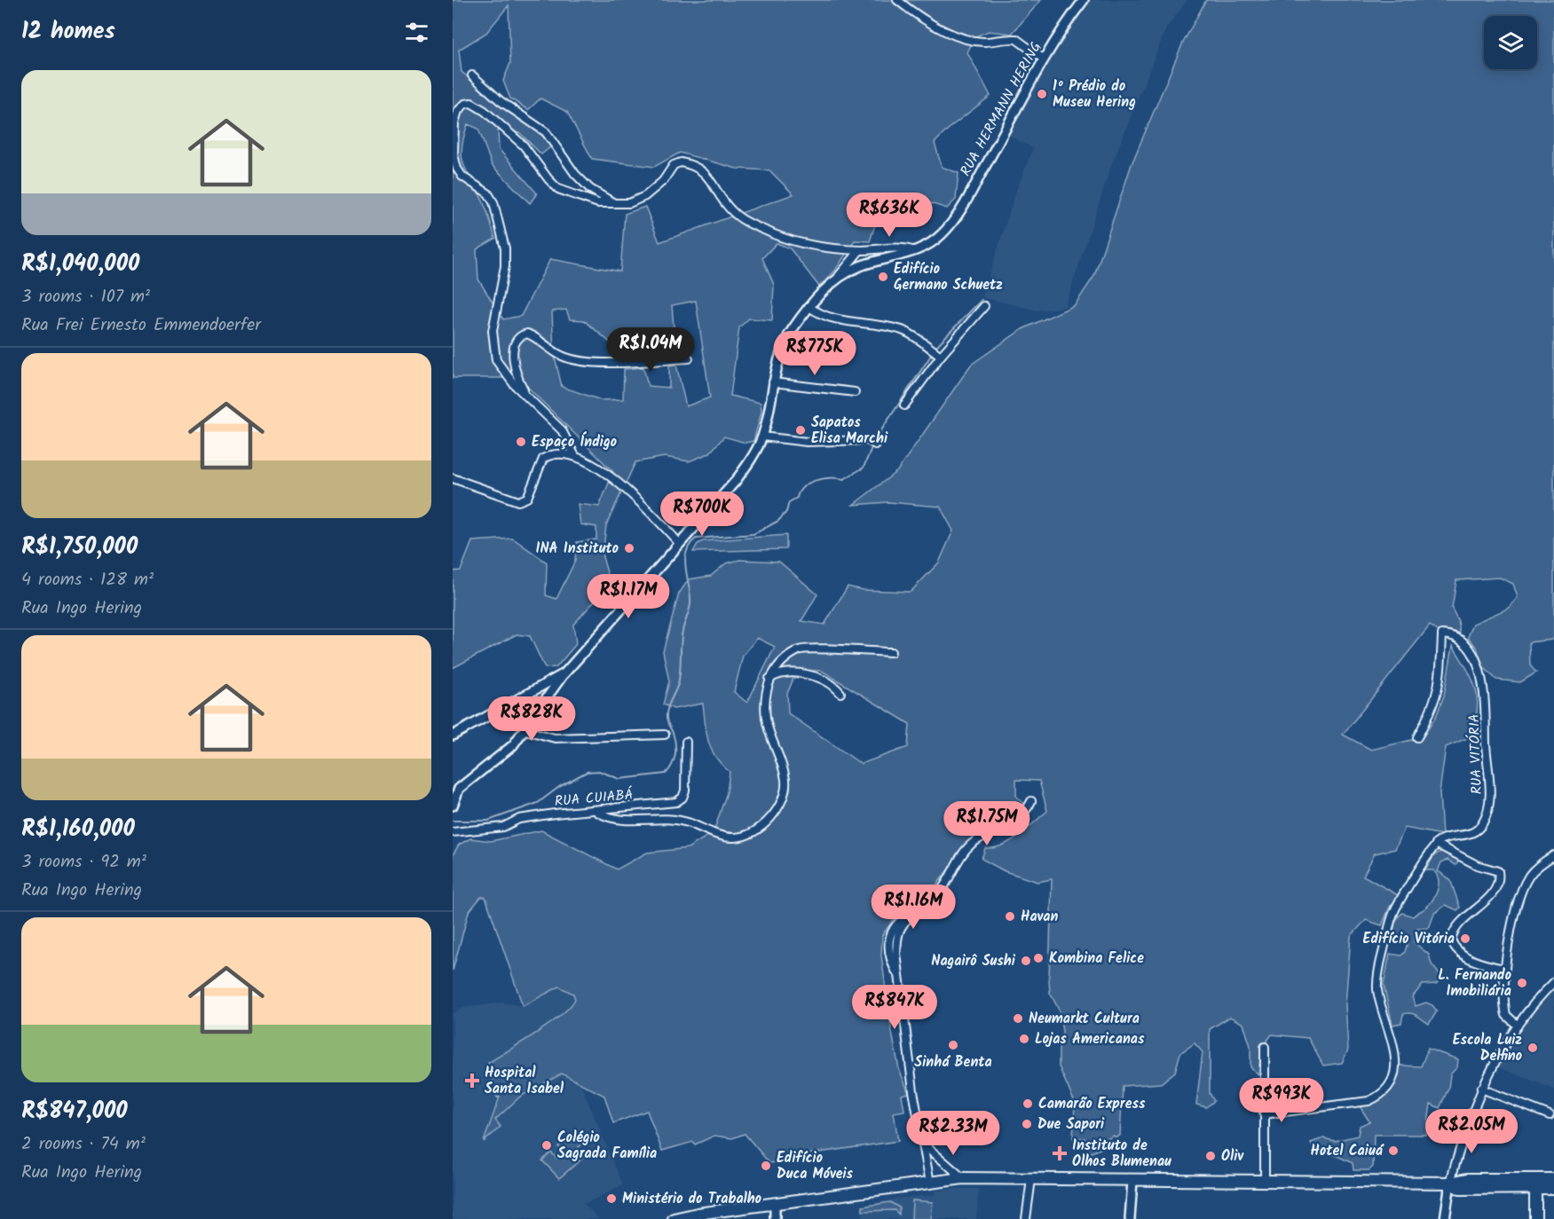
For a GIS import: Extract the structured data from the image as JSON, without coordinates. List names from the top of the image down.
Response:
{
  "streets": {
    "street": ["RUA HERMANN HERING", "RUA VITÓRIA", "RUA CUIABÁ"]
  },
  "places": {
    "other": [
      "1º Prédio do Museu Hering",
      "Edifício Germano Schuetz",
      "Sapatos Elisa Marchi",
      "Espaço Índigo",
      "INA Instituto",
      "Havan",
      "Edifício Vitória",
      "Kombina Felice",
      "Nagairô Sushi",
      "L. Fernando Imobiliária",
      "Neumarkt Cultura",
      "Lojas Americanas",
      "Sinhá Benta",
      "Escola Luiz Delfino",
      "Camarão Express",
      "Due Sapori",
      "Colégio Sagrada Família",
      "Hotel Caiuá",
      "Oliv",
      "Edifício Duca Móveis",
      "Ministério do Trabalho"
    ],
    "health": ["Hospital Santa Isabel", "Instituto de Olhos Blumenau"]
  },
  "page": {
    "heading": "12 homes",
    "list": [
      {
        "name": "R$1,040,000",
        "note": "3 rooms · 107 m² · Rua Frei Ernesto Emmendoerfer"
      },
      {
        "name": "R$1,750,000",
        "note": "4 rooms · 128 m² · Rua Ingo Hering"
      },
      {
        "name": "R$1,160,000",
        "note": "3 rooms · 92 m² · Rua Ingo Hering"
      },
      {
        "name": "R$847,000",
        "note": "2 rooms · 74 m² · Rua Ingo Hering"
      }
    ],
    "price": [
      "R$636K",
      "R$1.04M",
      "R$775K",
      "R$700K",
      "R$1.17M",
      "R$828K",
      "R$1.75M",
      "R$1.16M",
      "R$847K",
      "R$993K",
      "R$2.05M",
      "R$2.33M"
    ]
  }
}
